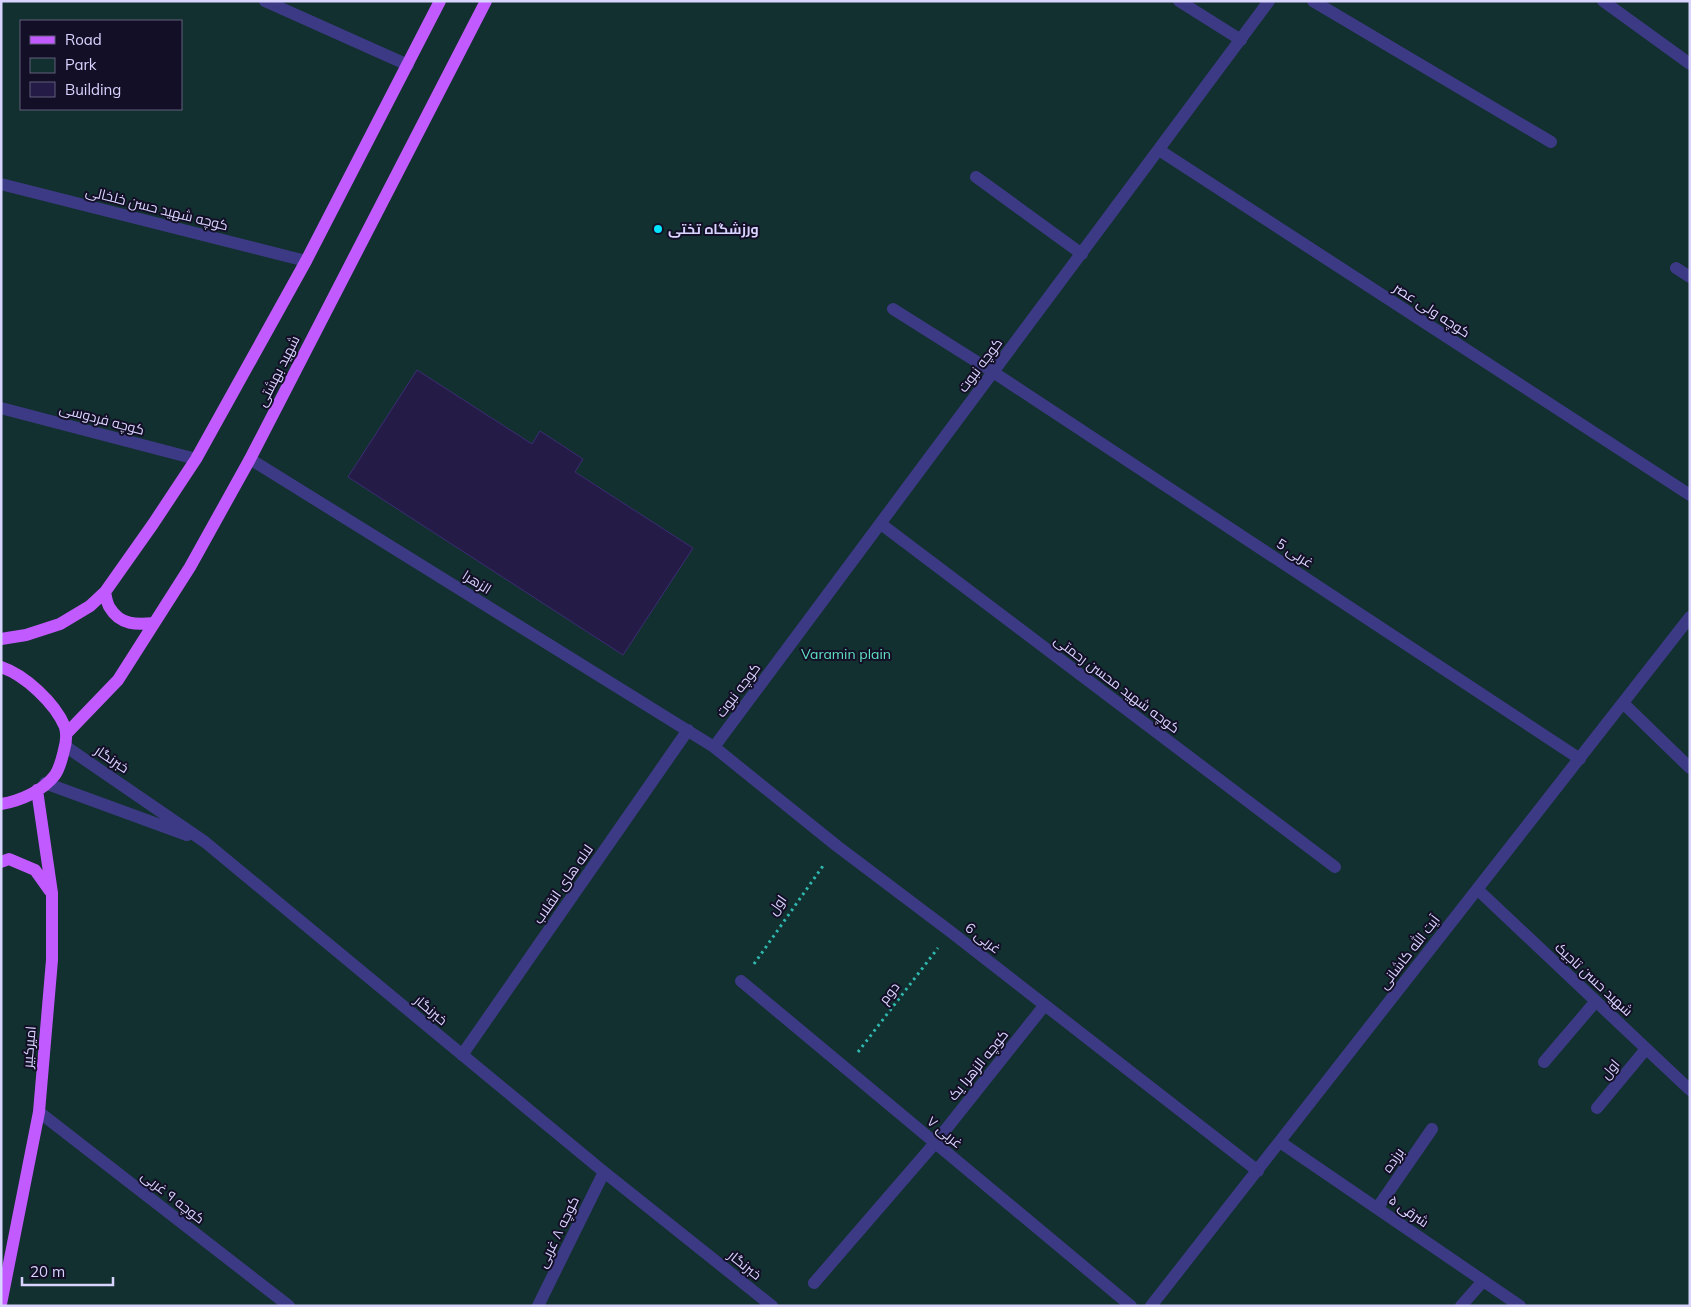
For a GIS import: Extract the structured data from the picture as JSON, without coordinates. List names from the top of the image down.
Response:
{
  "streets": {
    "main road": ["شهید بهشتی", "امیرکبیر"],
    "street": [
      "کوچه شهید حسن خلخالی",
      "کوچه ولی عصر",
      "کوچه نبوت",
      "کوچه فردوسی",
      "5 غربی",
      "الزهرا",
      "کوچه شهید محسن رحمتی",
      "خبرنگار",
      "لاله های انقلاب",
      "اول",
      "6 غربی",
      "آیت الله کاشانی",
      "شهید حسن تاجیک",
      "کوچه الزهرا یک",
      "۷ غربی",
      "برزده",
      "کوچه ۹ غربی",
      "۵ شرقی",
      "کوچه ۸ غربی"
    ],
    "path": ["دوم"]
  },
  "crossings": [
    ["کوچه شهید حسن خلخالی", "شهید بهشتی"],
    ["کوچه ولی عصر", "کوچه نبوت"],
    ["کوچه نبوت", "5 غربی"],
    ["کوچه نبوت", "کوچه شهید محسن رحمتی"],
    ["کوچه نبوت", "6 غربی"],
    ["شهید بهشتی", "کوچه فردوسی"],
    ["شهید بهشتی", "الزهرا"],
    ["شهید بهشتی", "خبرنگار"],
    ["5 غربی", "آیت الله کاشانی"],
    ["الزهرا", "لاله های انقلاب"],
    ["الزهرا", "6 غربی"],
    ["خبرنگار", "لاله های انقلاب"],
    ["خبرنگار", "کوچه ۸ غربی"],
    ["لاله های انقلاب", "6 غربی"],
    ["اول", "6 غربی"],
    ["اول", "شهید حسن تاجیک"],
    ["اول", "۷ غربی"],
    ["6 غربی", "آیت الله کاشانی"],
    ["6 غربی", "دوم"],
    ["6 غربی", "کوچه الزهرا یک"],
    ["آیت الله کاشانی", "شهید حسن تاجیک"],
    ["آیت الله کاشانی", "۵ شرقی"],
    ["دوم", "۷ غربی"],
    ["امیرکبیر", "کوچه ۹ غربی"],
    ["کوچه الزهرا یک", "۷ غربی"],
    ["برزده", "۵ شرقی"]
  ],
  "parks": ["Varamin plain"],
  "places": ["ورزشگاه تختی"],
  "legend": ["Road", "Park", "Building"],
  "scale_bar": "20 m"
}
